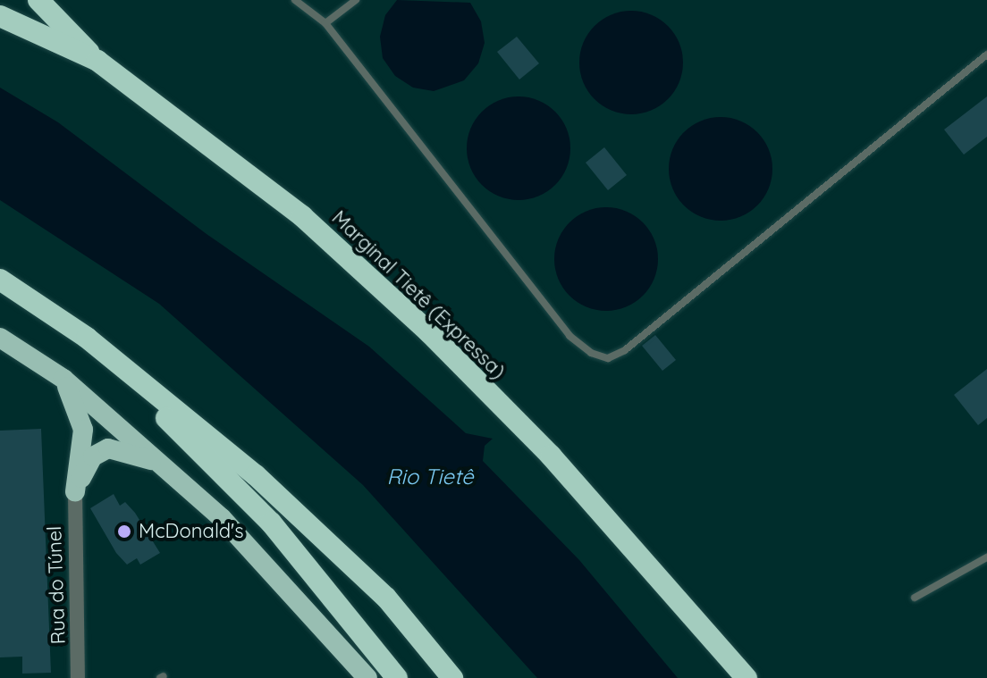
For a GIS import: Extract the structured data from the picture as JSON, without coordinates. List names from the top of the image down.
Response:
{
  "streets": {
    "highway": ["Marginal Tietê (Expressa)"],
    "street": ["Rua do Túnel"]
  },
  "water": ["Rio Tietê"],
  "places": ["McDonald's"]
}
